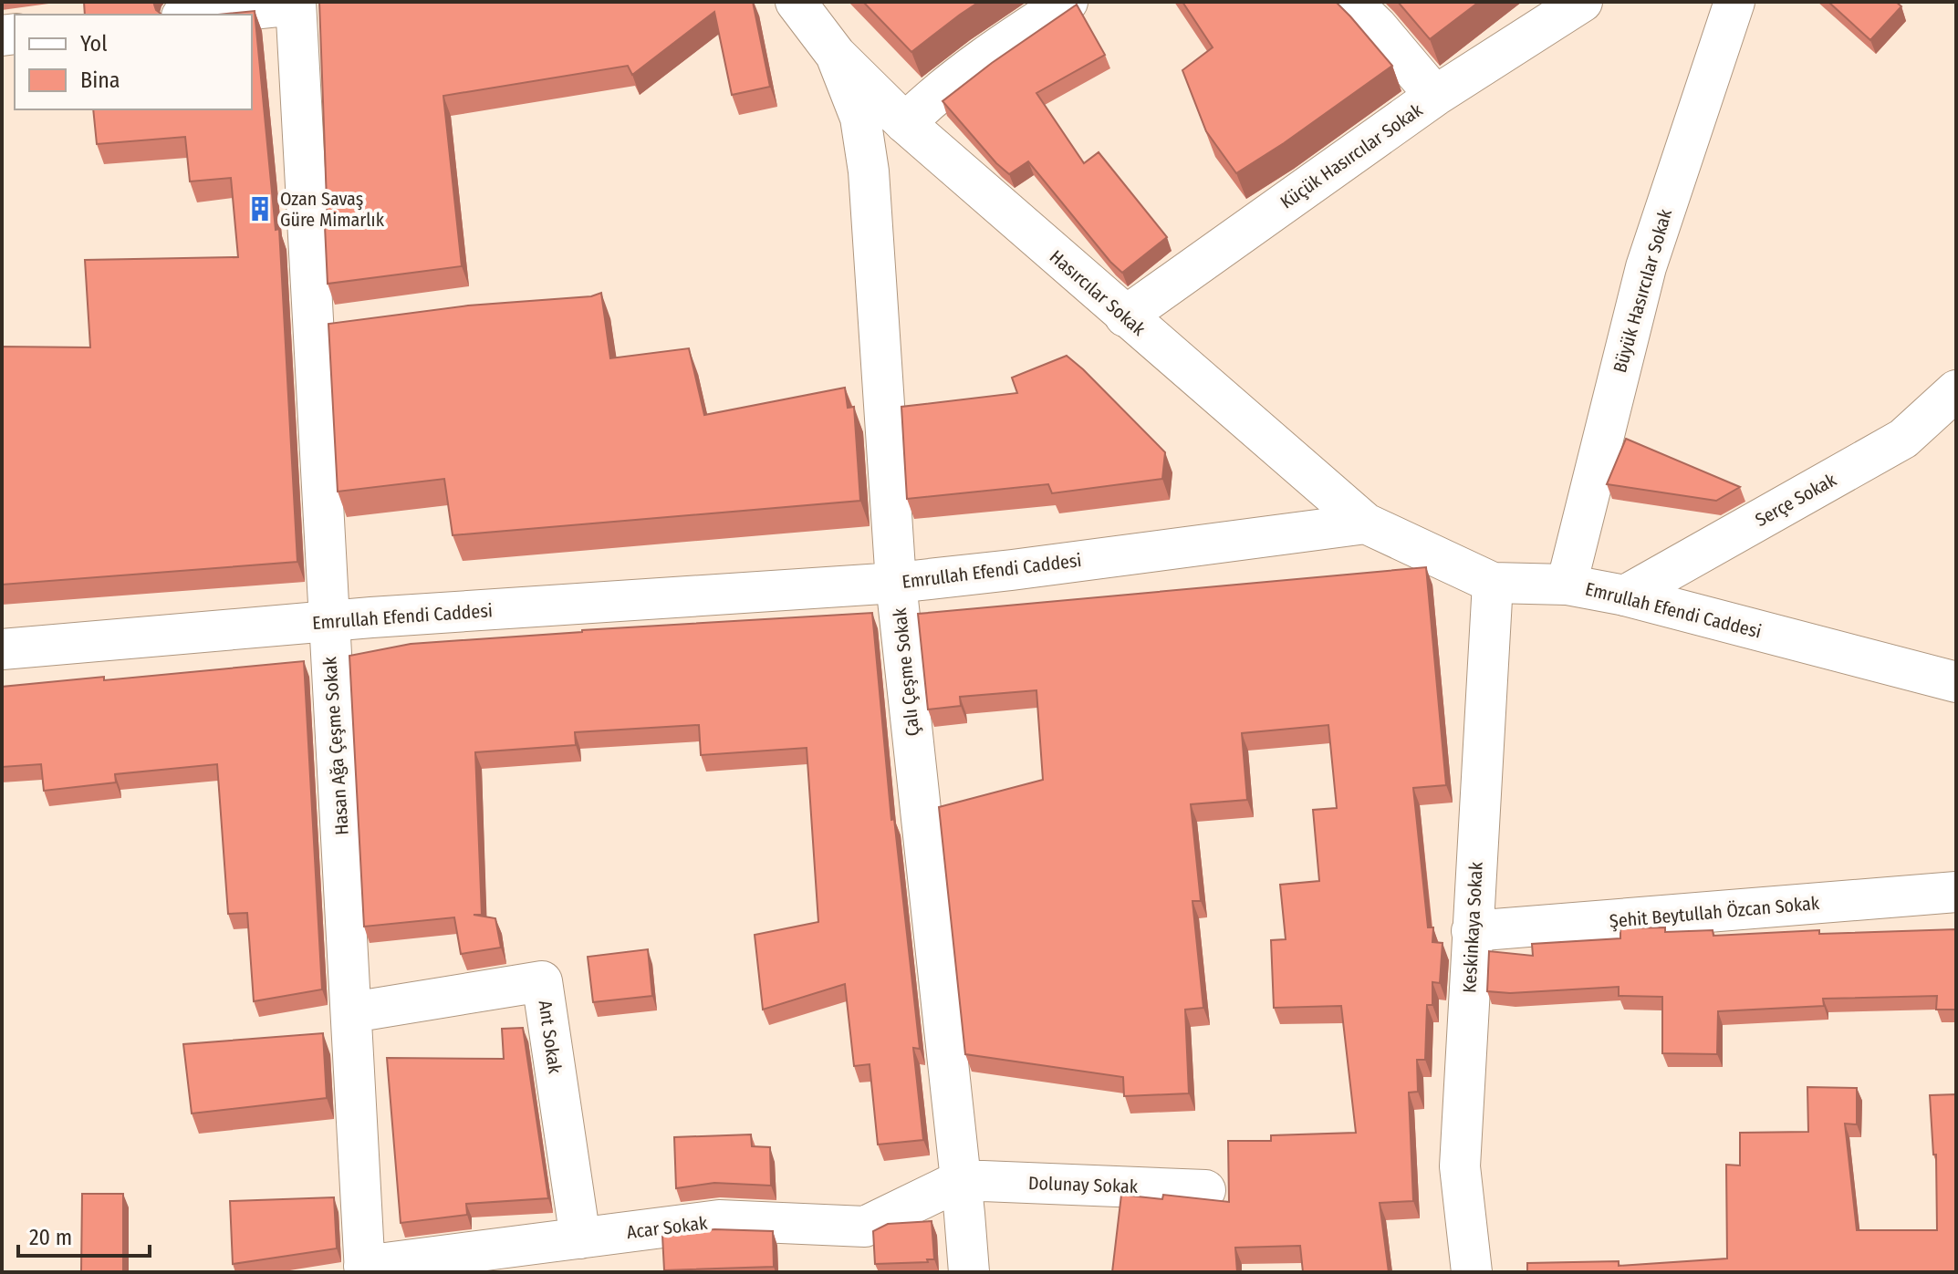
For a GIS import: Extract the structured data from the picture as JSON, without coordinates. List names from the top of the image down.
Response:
{
  "streets": {
    "street": [
      "Küçük Hasırcılar Sokak",
      "Büyük Hasırcılar Sokak",
      "Hasırcılar Sokak",
      "Serçe Sokak",
      "Emrullah Efendi Caddesi",
      "Çalı Çeşme Sokak",
      "Hasan Ağa Çeşme Sokak",
      "Şehit Beytullah Özcan Sokak",
      "Keskinkaya Sokak",
      "Ant Sokak",
      "Dolunay Sokak",
      "Acar Sokak"
    ]
  },
  "crossings": [
    ["Küçük Hasırcılar Sokak", "Hasırcılar Sokak"],
    ["Büyük Hasırcılar Sokak", "Emrullah Efendi Caddesi"],
    ["Hasırcılar Sokak", "Emrullah Efendi Caddesi"],
    ["Hasırcılar Sokak", "Çalı Çeşme Sokak"],
    ["Serçe Sokak", "Emrullah Efendi Caddesi"],
    ["Emrullah Efendi Caddesi", "Çalı Çeşme Sokak"],
    ["Emrullah Efendi Caddesi", "Hasan Ağa Çeşme Sokak"],
    ["Emrullah Efendi Caddesi", "Keskinkaya Sokak"],
    ["Çalı Çeşme Sokak", "Dolunay Sokak"],
    ["Çalı Çeşme Sokak", "Acar Sokak"],
    ["Hasan Ağa Çeşme Sokak", "Ant Sokak"],
    ["Hasan Ağa Çeşme Sokak", "Acar Sokak"],
    ["Şehit Beytullah Özcan Sokak", "Keskinkaya Sokak"],
    ["Ant Sokak", "Acar Sokak"],
    ["Dolunay Sokak", "Acar Sokak"]
  ],
  "places": {
    "building": ["Ozan Savaş Güre Mimarlık"]
  },
  "legend": ["Yol", "Bina"],
  "scale_bar": "20 m"
}
